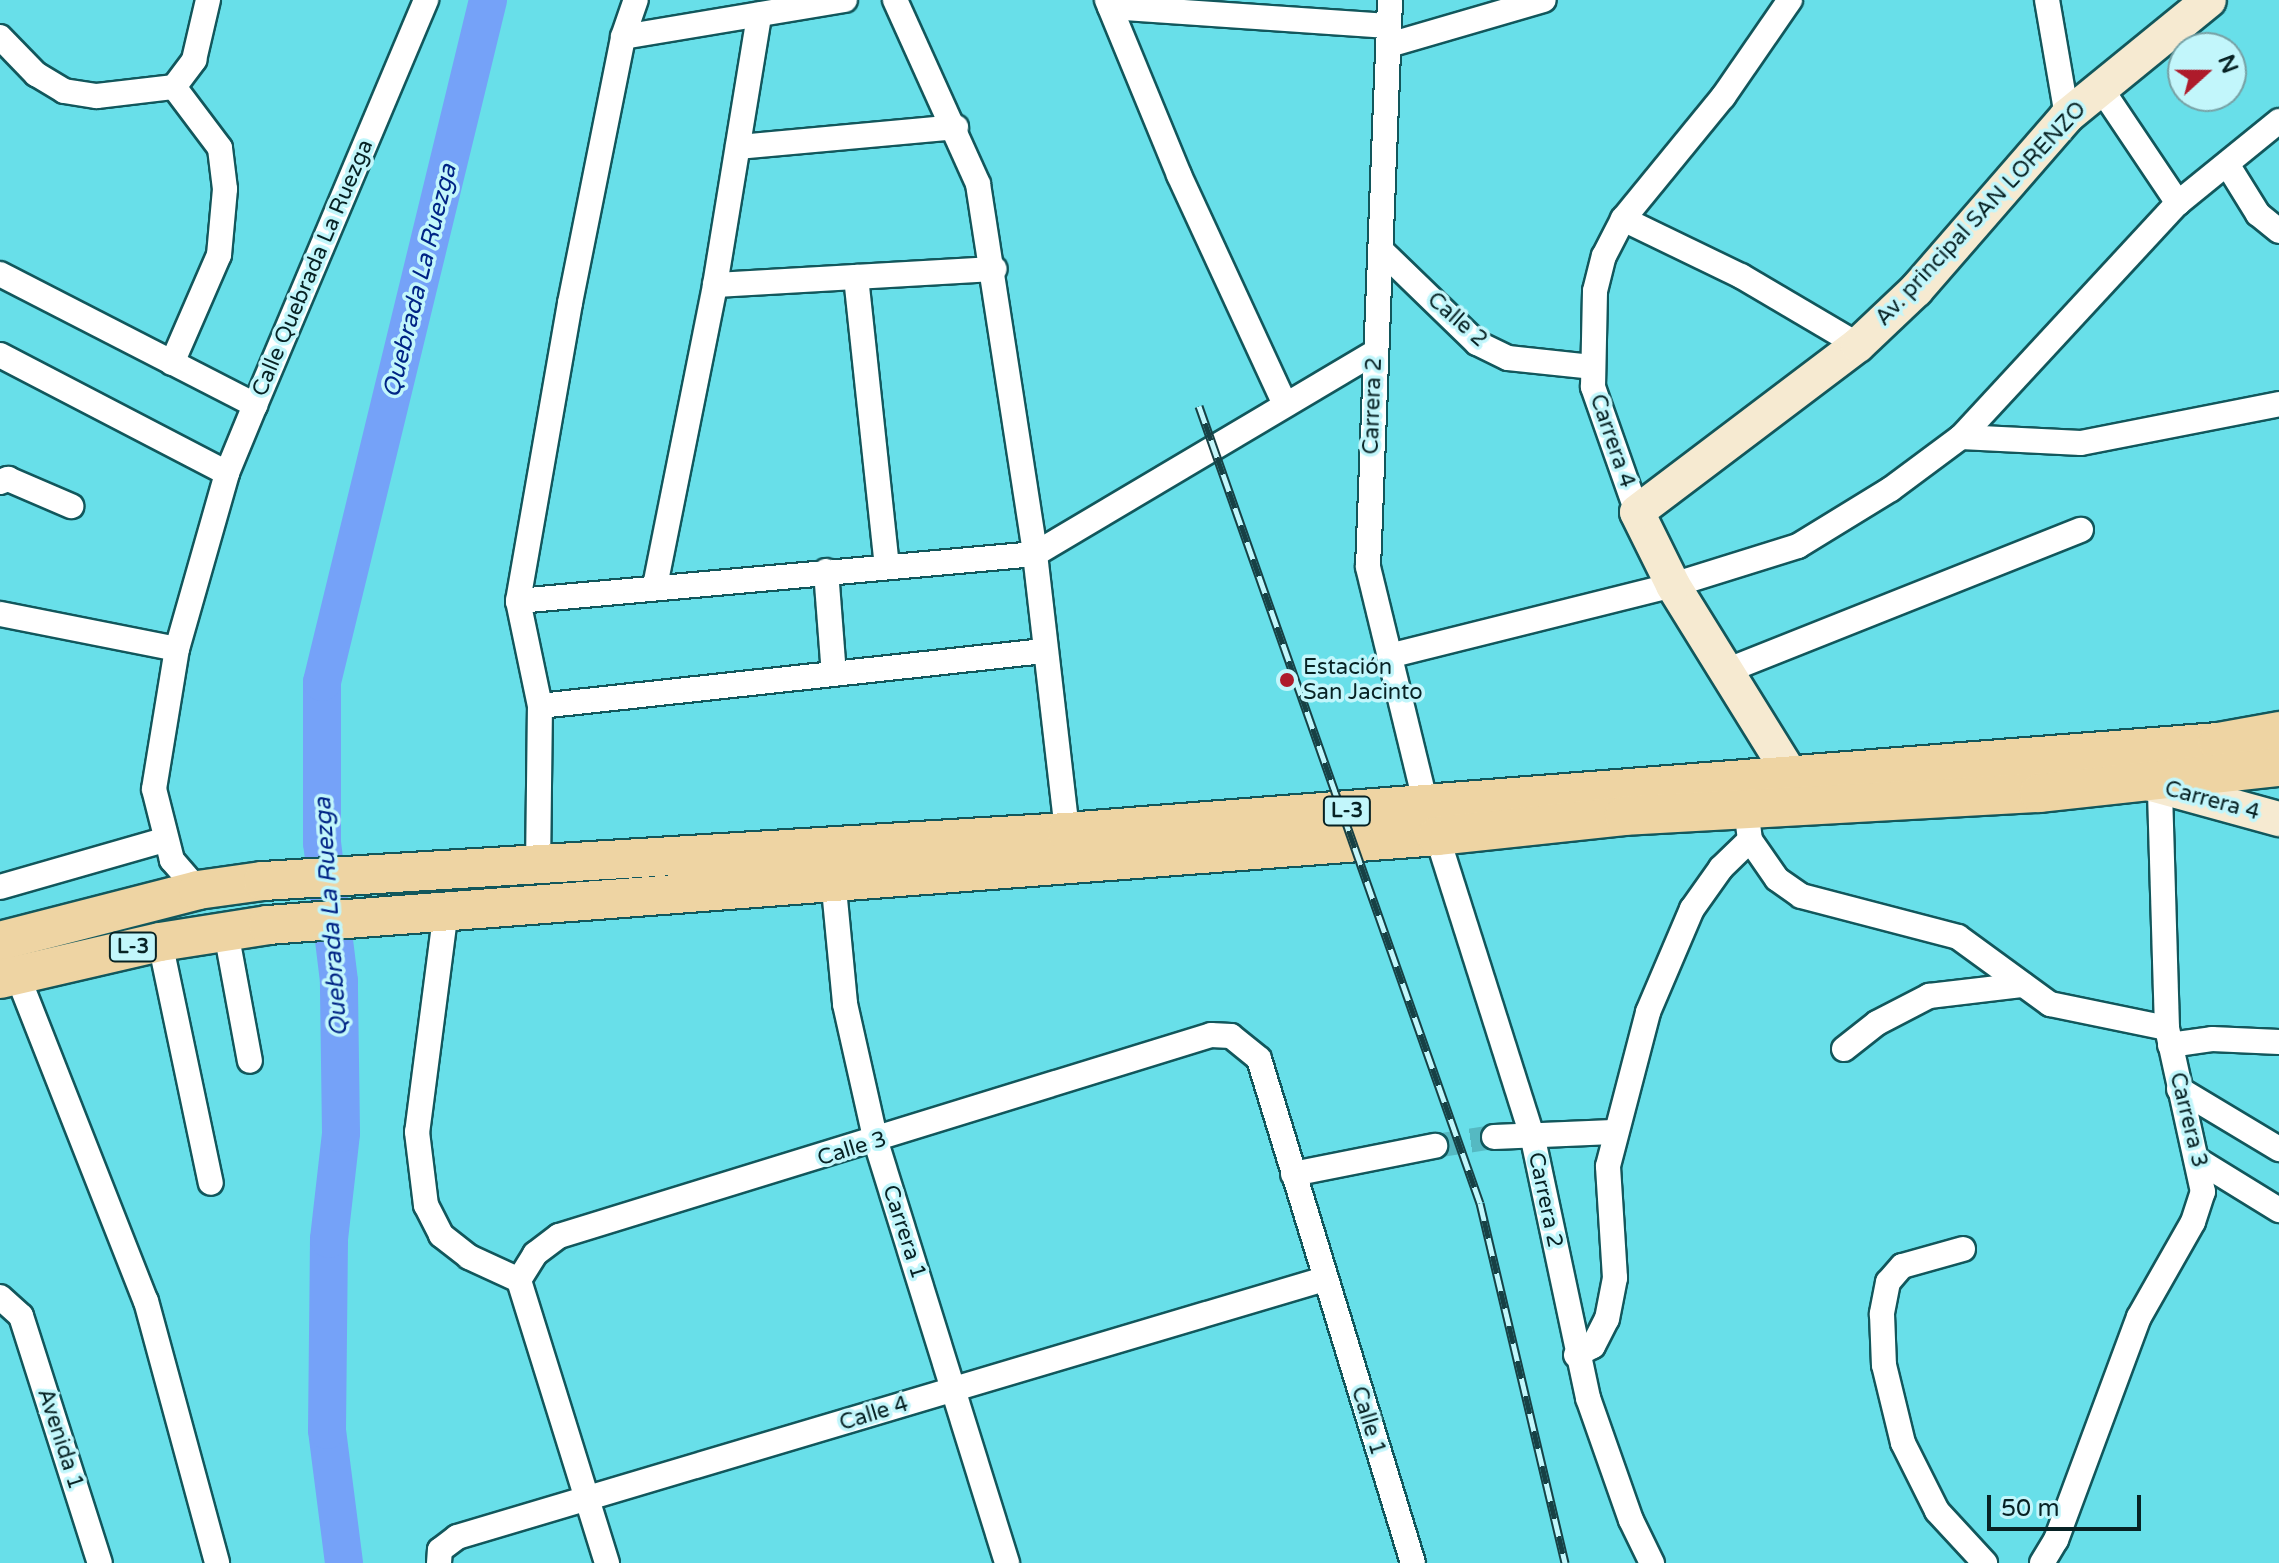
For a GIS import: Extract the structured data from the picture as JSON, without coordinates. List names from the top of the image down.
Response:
{
  "streets": {
    "main road": ["Av. principal SAN LORENZO", "Carrera 4", "L-3"],
    "street": [
      "Calle Quebrada La Ruezga",
      "Calle 2",
      "Carrera 2",
      "Carrera 3",
      "Calle 3",
      "Carrera 1",
      "Calle 4",
      "Calle 1",
      "Avenida 1"
    ]
  },
  "crossings": [
    ["Av. principal SAN LORENZO", "Carrera 4"],
    ["Calle 2", "Carrera 2"],
    ["Calle 2", "Carrera 4"],
    ["Carrera 2", "L-3"],
    ["Carrera 4", "L-3"],
    ["Carrera 4", "Carrera 3"],
    ["L-3", "Carrera 3"],
    ["L-3", "Carrera 1"],
    ["Calle 3", "Carrera 1"],
    ["Calle 3", "Calle 4"],
    ["Calle 3", "Calle 1"],
    ["Carrera 1", "Calle 4"],
    ["Calle 4", "Calle 1"]
  ],
  "water": ["Quebrada La Ruezga"],
  "places": ["Estación San Jacinto"],
  "scale_bar": "50 m",
  "north": "right"
}
